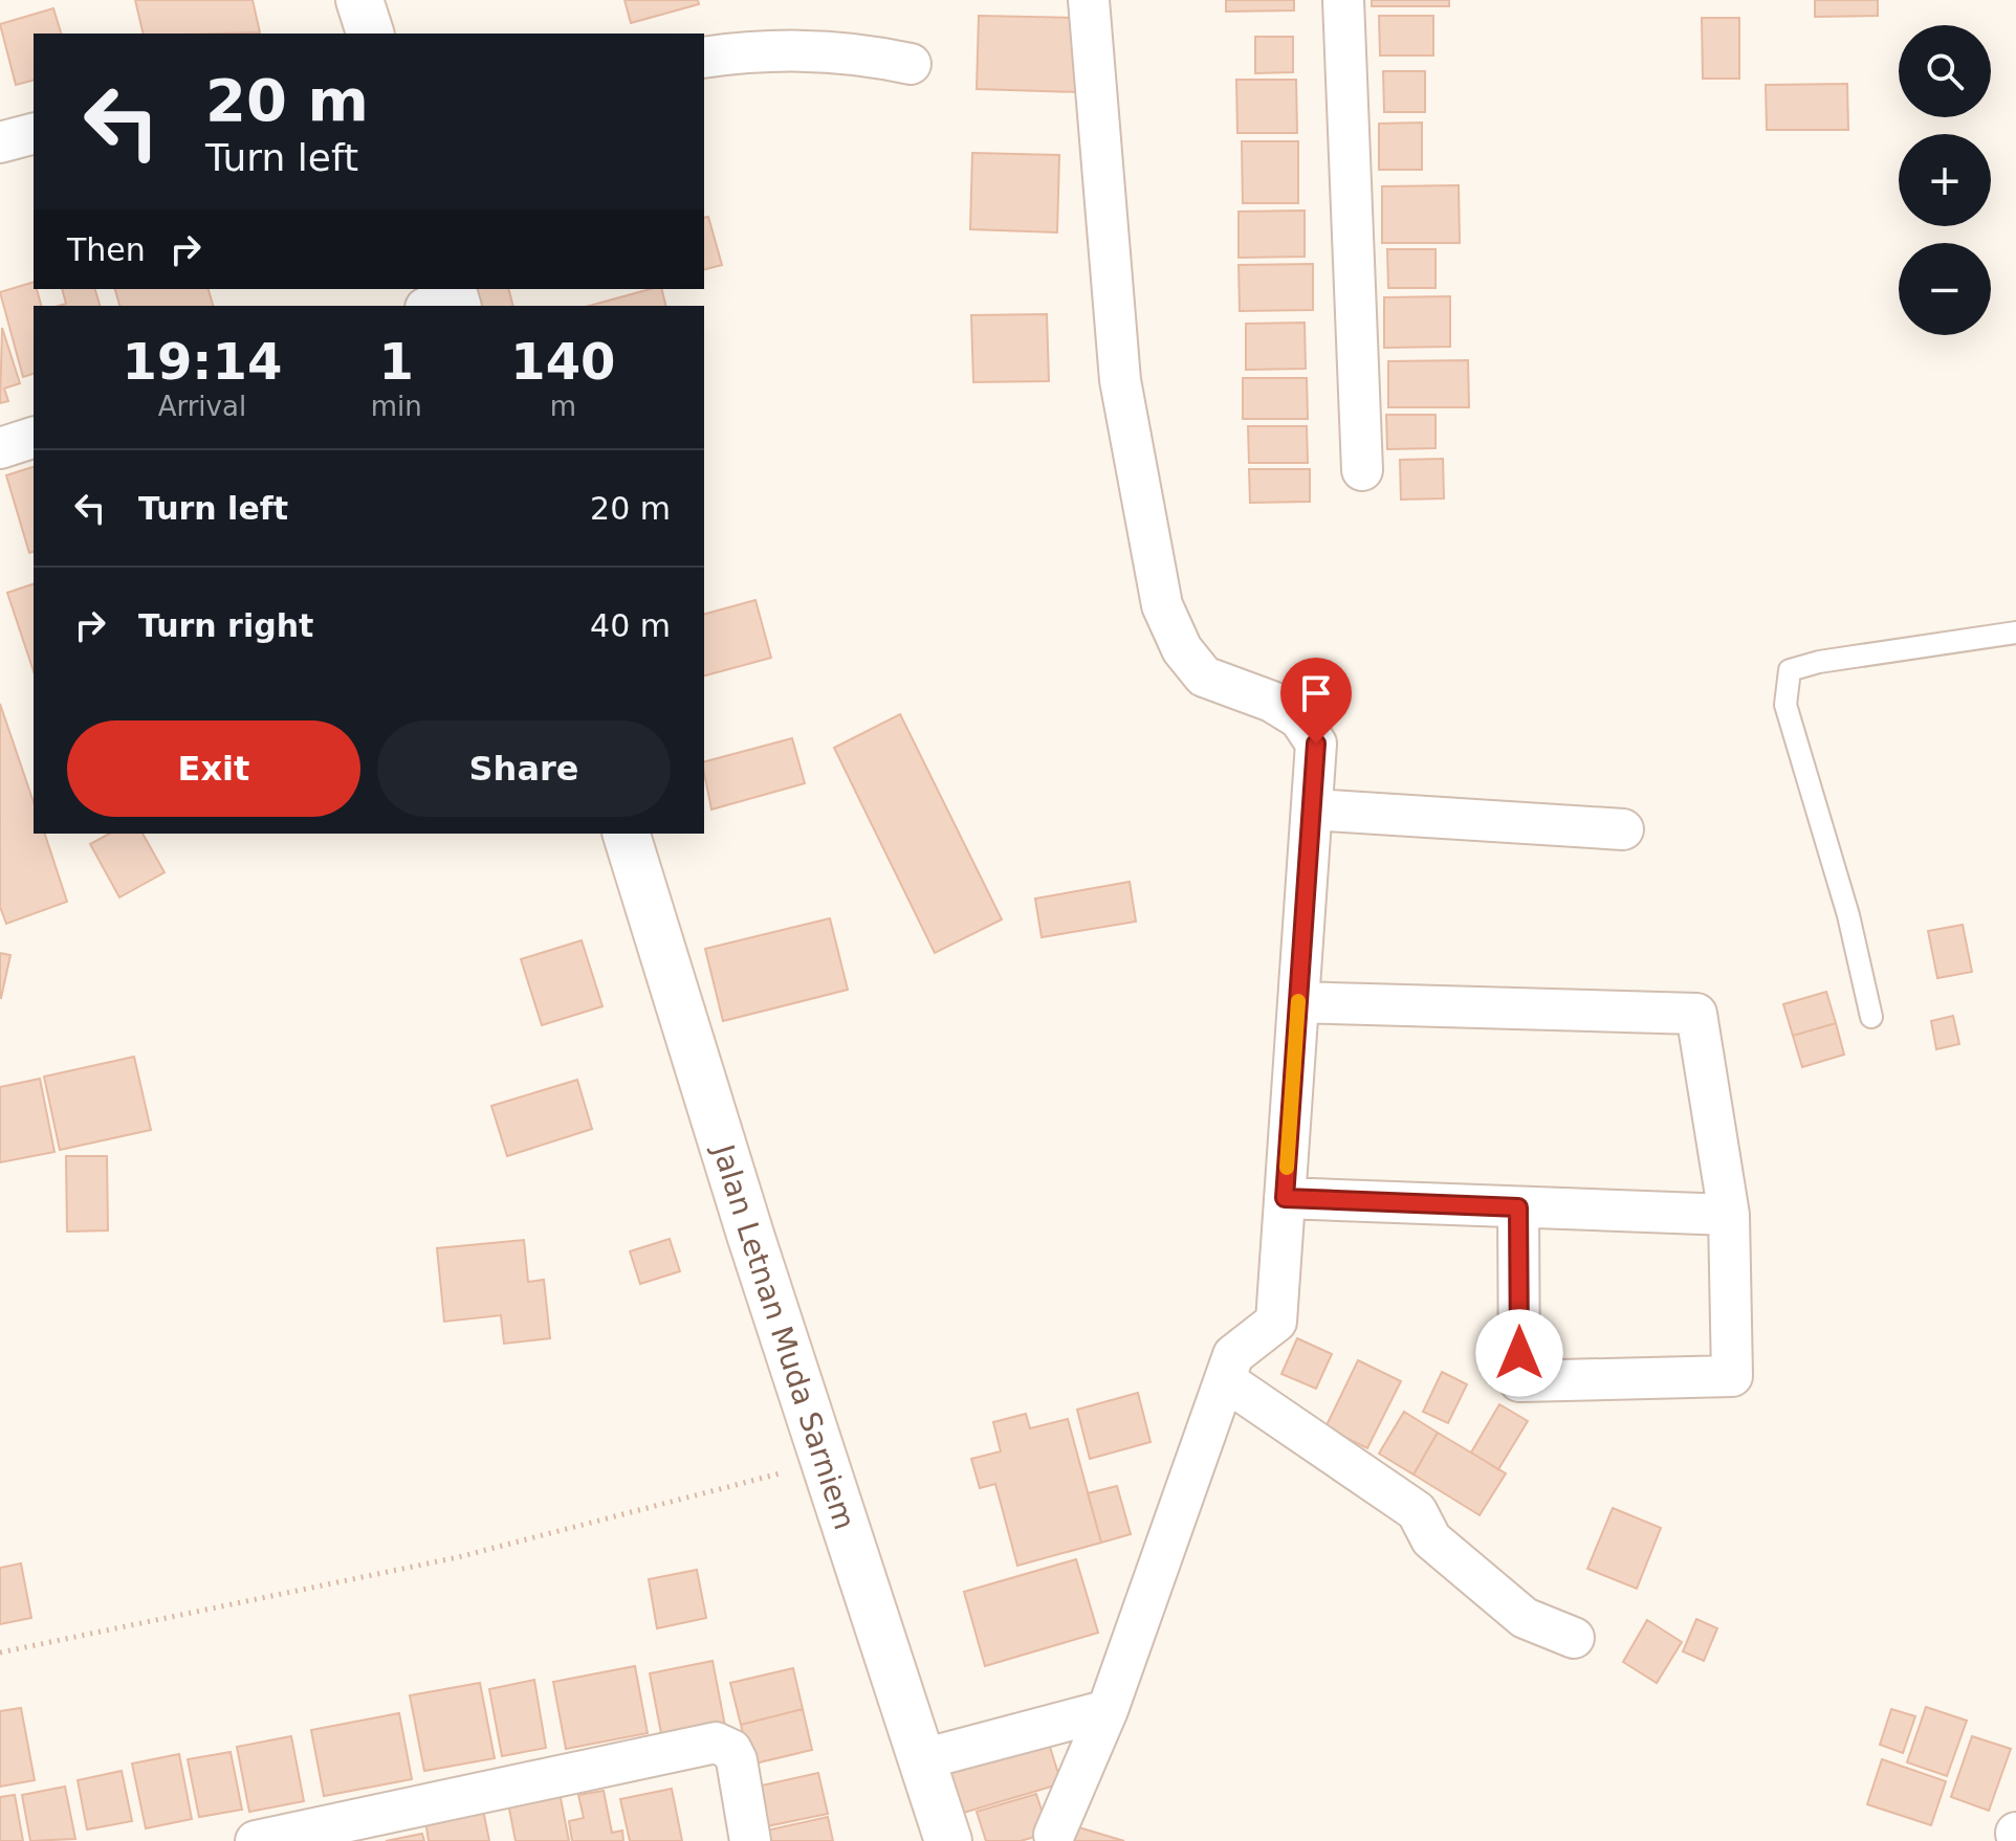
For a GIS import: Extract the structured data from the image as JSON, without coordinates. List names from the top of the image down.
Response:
{
  "streets": {
    "main road": ["Jalan Letnan Muda Sarniem"]
  },
  "page": {
    "map_buttons": ["+", "−"],
    "turn": ["20 m", "Turn left"],
    "then": "Then",
    "eta": [
      "19:14",
      "Arrival",
      "1",
      "min",
      "140",
      "m"
    ],
    "list": [
      {
        "name": "Turn left",
        "value": "20 m"
      },
      {
        "name": "Turn right",
        "value": "40 m"
      }
    ],
    "buttons": ["Exit", "Share"]
  }
}
